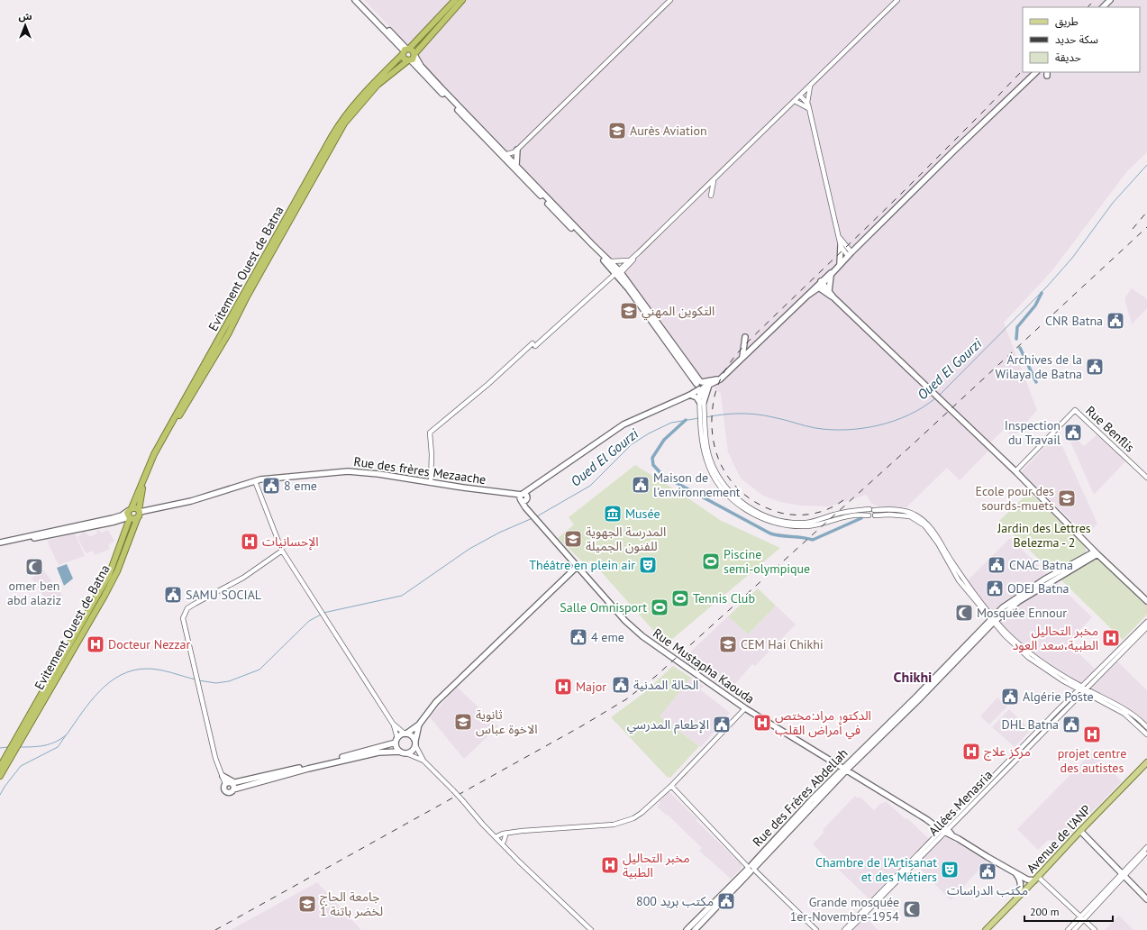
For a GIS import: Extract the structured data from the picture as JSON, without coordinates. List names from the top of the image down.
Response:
{
  "streets": {
    "highway": ["Evitement Ouest de Batna"],
    "main road": [
      "Rue des frères Mezaache",
      "Rue Mustapha Kaouda",
      "Rue des Frères Abdellah",
      "Avenue de l'ANP"
    ],
    "street": ["Rue Benflis", "Allées Menasria"]
  },
  "crossings": [
    ["Evitement Ouest de Batna", "Rue des frères Mezaache"],
    ["Rue des frères Mezaache", "Rue Mustapha Kaouda"],
    ["Rue Mustapha Kaouda", "Rue des Frères Abdellah"],
    ["Rue Mustapha Kaouda", "Allées Menasria"],
    ["Rue Mustapha Kaouda", "Avenue de l'ANP"]
  ],
  "districts": ["Chikhi"],
  "water": ["Oued El Gourzi"],
  "parks": ["Jardin des Lettres Belezma - 2"],
  "places": {
    "school or university": [
      "Aurès Aviation",
      "التكوين المهني",
      "Ecole pour des sourds-muets",
      "المدرسة الجهوية للفنون الجميلة",
      "CEM Hai Chikhi",
      "ثانوية الاخوة عباس",
      "جامعة الحاج لخضر باتنة 1"
    ],
    "public building": [
      "CNR Batna",
      "Archives de la Wilaya de Batna",
      "Inspection du Travail",
      "Maison de l'environnement",
      "8 eme",
      "CNAC Batna",
      "ODEJ Batna",
      "SAMU SOCIAL",
      "4 eme",
      "الحالة المدنية",
      "Algérie Poste",
      "الإطعام المدرسي",
      "DHL Batna",
      "مكتب الدراسات",
      "مكتب بريد 800"
    ],
    "museum": ["Musée"],
    "hospital": [
      "الإحسانيات",
      "مخبر التحاليل الطبية،سعد العود",
      "Docteur Nezzar",
      "Major",
      "الدكتور مراد:مختص في أمراض القلب",
      "projet centre des autistes",
      "مركز علاج",
      "مخبر التحاليل الطبية"
    ],
    "sports": ["Piscine semi-olympique", "Tennis Club", "Salle Omnisport"],
    "theatre": ["Théâtre en plein air", "Chambre de l'Artisanat et des Métiers"],
    "mosque": ["omer ben abd alaziz", "Mosquée Ennour", "Grande mosquée 1er-Novembre-1954"]
  },
  "legend": ["طريق", "سكة حديد", "حديقة"],
  "scale_bar": "200 m",
  "north": "top"
}
